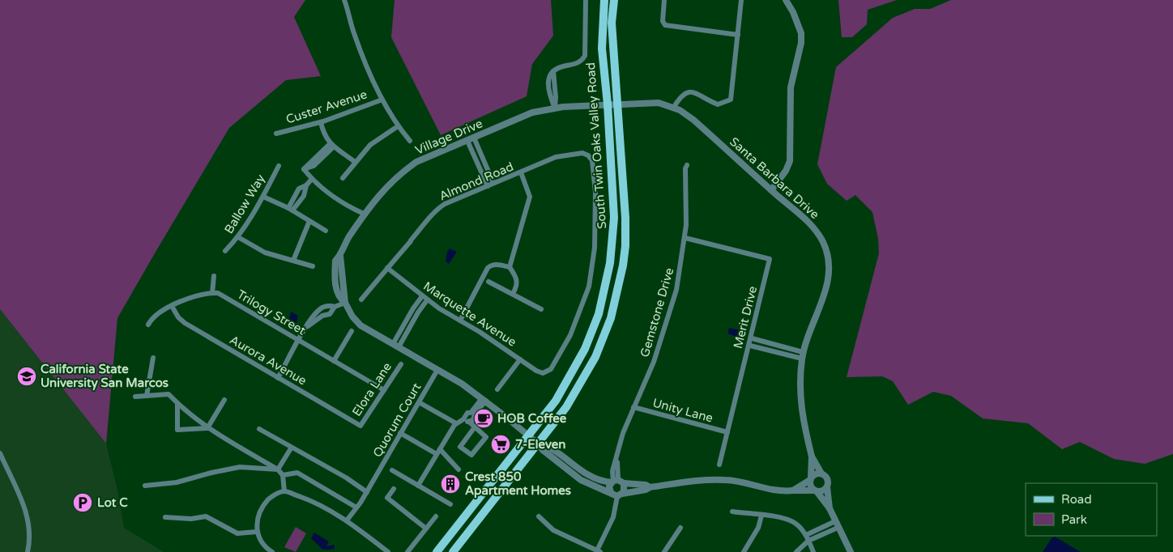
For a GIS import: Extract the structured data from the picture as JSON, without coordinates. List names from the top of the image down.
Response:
{
  "streets": {
    "main road": ["South Twin Oaks Valley Road"],
    "street": [
      "Custer Avenue",
      "Village Drive",
      "Santa Barbara Drive",
      "Almond Road",
      "Ballow Way",
      "Trilogy Street",
      "Gemstone Drive",
      "Marquette Avenue",
      "Merit Drive",
      "Aurora Avenue",
      "Elora Lane",
      "Unity Lane",
      "Quorum Court"
    ]
  },
  "crossings": [
    ["Village Drive", "South Twin Oaks Valley Road"],
    ["Village Drive", "Santa Barbara Drive"],
    ["Village Drive", "Gemstone Drive"],
    ["Village Drive", "Quorum Court"],
    ["South Twin Oaks Valley Road", "Santa Barbara Drive"],
    ["Almond Road", "Marquette Avenue"],
    ["Trilogy Street", "Elora Lane"],
    ["Gemstone Drive", "Merit Drive"],
    ["Gemstone Drive", "Unity Lane"],
    ["Merit Drive", "Unity Lane"],
    ["Aurora Avenue", "Elora Lane"]
  ],
  "places": {
    "school or university": ["California State University San Marcos"],
    "cafe": ["HOB Coffee"],
    "supermarket": ["7-Eleven"],
    "building": ["Crest 850 Apartment Homes"],
    "parking": ["Lot C"]
  },
  "legend": ["Road", "Park"]
}
